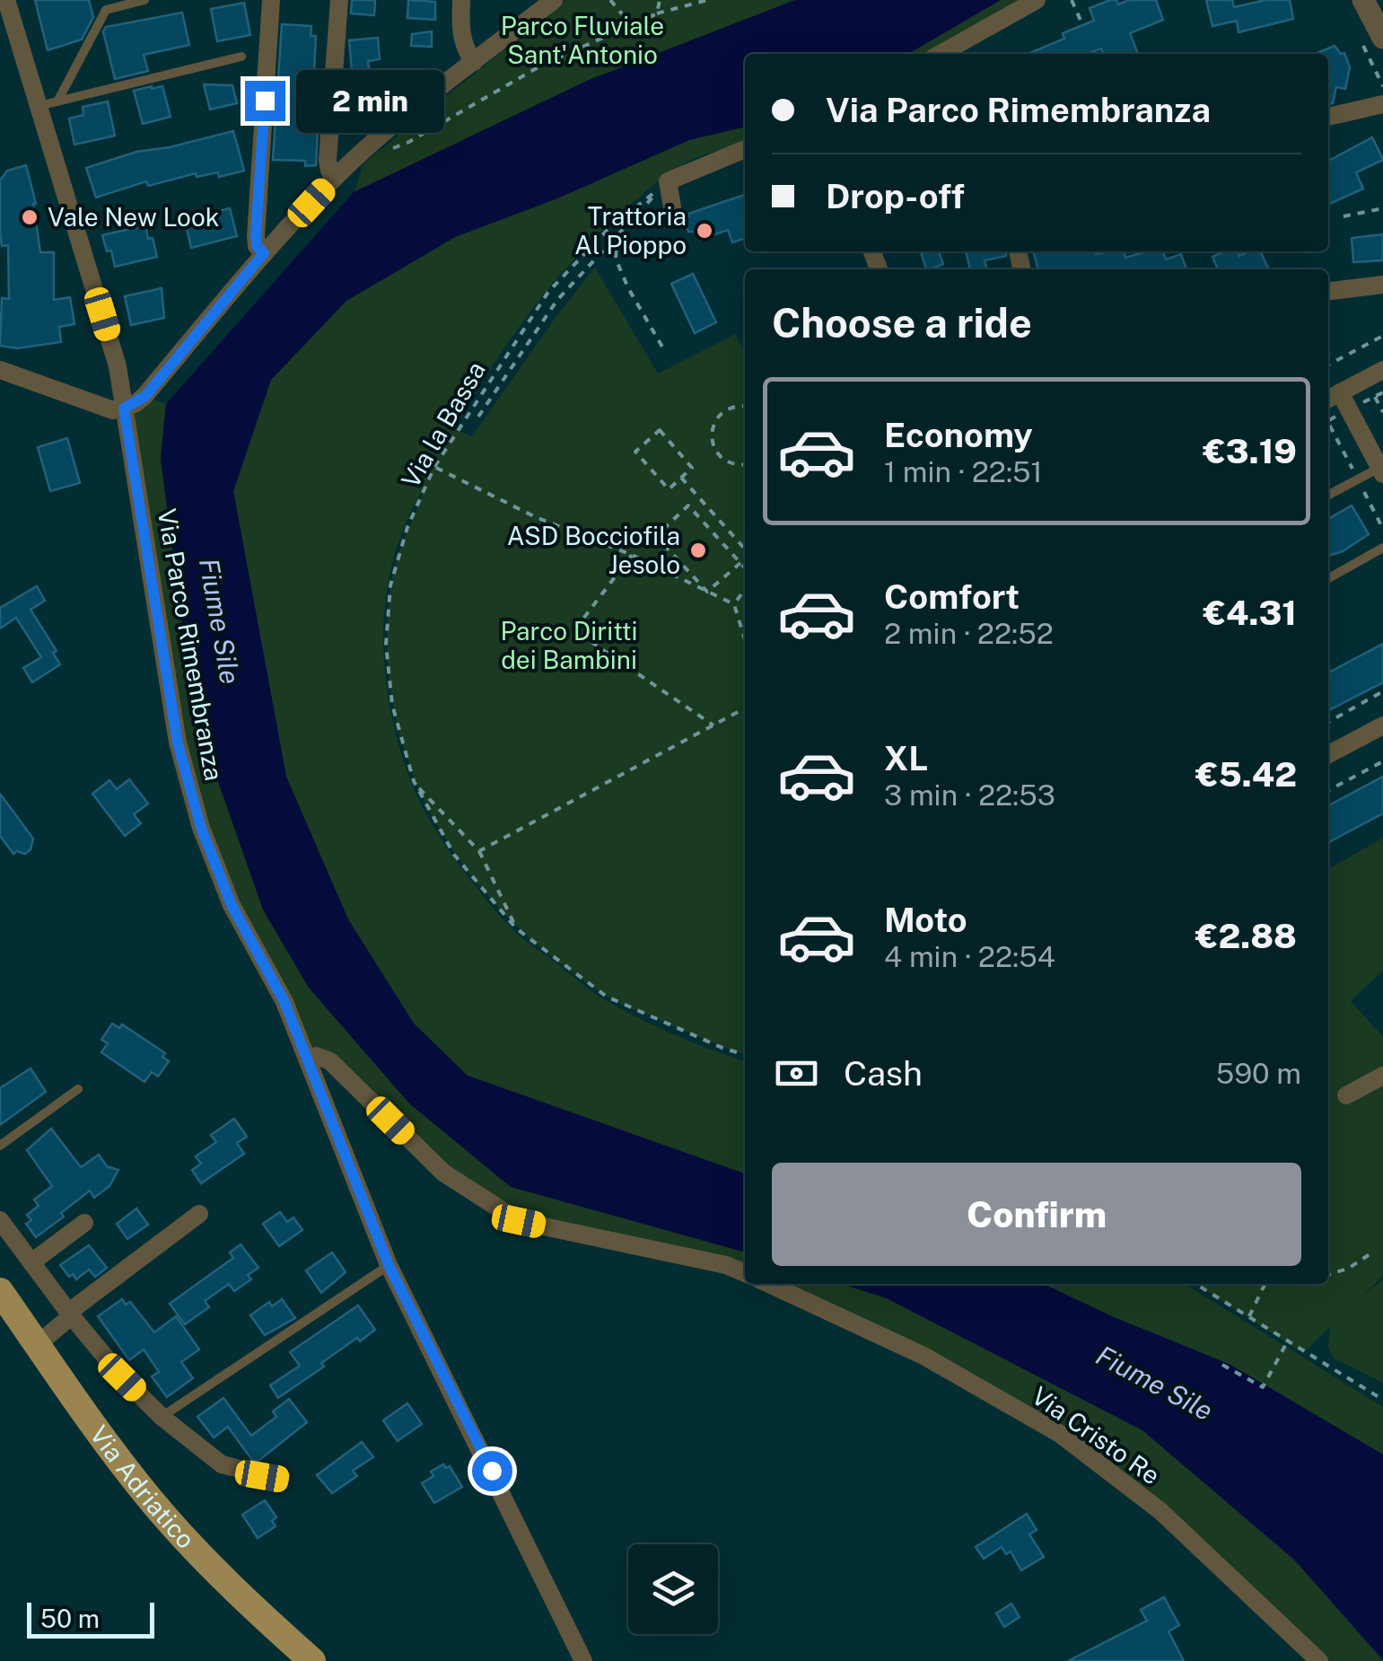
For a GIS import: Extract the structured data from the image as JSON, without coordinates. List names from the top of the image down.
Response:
{
  "streets": {
    "main road": ["Via Adriatico"],
    "street": ["Via Parco Rimembranza", "Via Cristo Re"],
    "path": ["Via la Bassa"]
  },
  "water": ["Fiume Sile"],
  "parks": ["Parco Fluviale Sant'Antonio", "Parco Diritti dei Bambini"],
  "places": ["Vale New Look", "Trattoria Al Pioppo", "ASD Bocciofila Jesolo"],
  "scale_bar": "50 m",
  "page": {
    "banner": ["Via Parco Rimembranza", "Drop-off"],
    "bubble": "2 min",
    "heading": "Choose a ride",
    "list": [
      {
        "name": "Economy",
        "note": "1 min · 22:51",
        "value": "€3.19"
      },
      {
        "name": "Comfort",
        "note": "2 min · 22:52",
        "value": "€4.31"
      },
      {
        "name": "XL",
        "note": "3 min · 22:53",
        "value": "€5.42"
      },
      {
        "name": "Moto",
        "note": "4 min · 22:54",
        "value": "€2.88"
      }
    ],
    "pay": ["Cash", "590 m"],
    "buttons": "Confirm",
    "scale": "50 m"
  }
}
